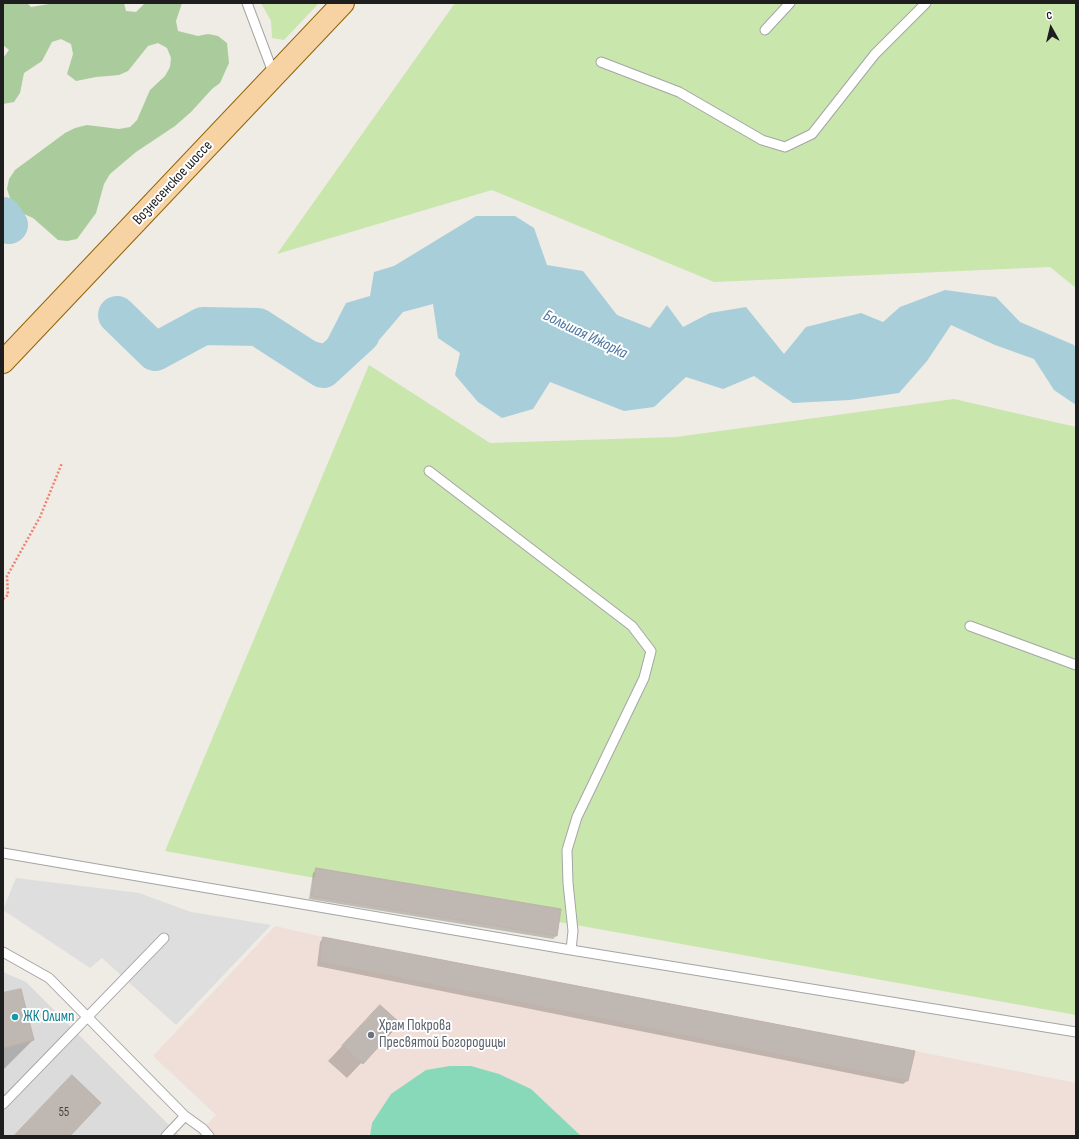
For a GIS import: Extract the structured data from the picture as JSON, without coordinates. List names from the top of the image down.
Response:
{
  "streets": {
    "main road": ["Вознесенское шоссе"]
  },
  "water": ["Большая Ижорка"],
  "places": ["ЖК Олимп", "Храм Покрова Пресвятой Богородицы"],
  "house_numbers": ["55"],
  "north": "top"
}
